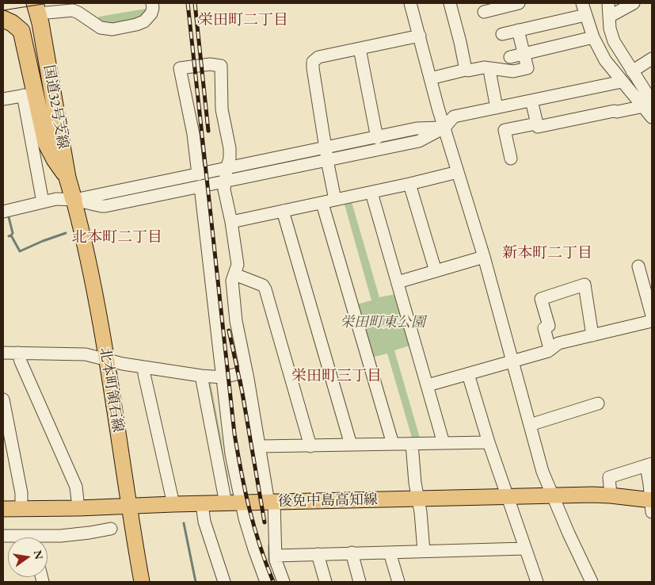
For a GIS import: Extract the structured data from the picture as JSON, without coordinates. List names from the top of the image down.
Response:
{
  "streets": {
    "highway": ["国道32号支線"],
    "main road": ["北本町領石線", "後免中島高知線"]
  },
  "crossings": [
    ["国道32号支線", "北本町領石線"],
    ["北本町領石線", "後免中島高知線"]
  ],
  "districts": [
    "栄田町二丁目",
    "北本町二丁目",
    "新本町二丁目",
    "栄田町三丁目"
  ],
  "parks": ["栄田町東公園"],
  "north": "right"
}
